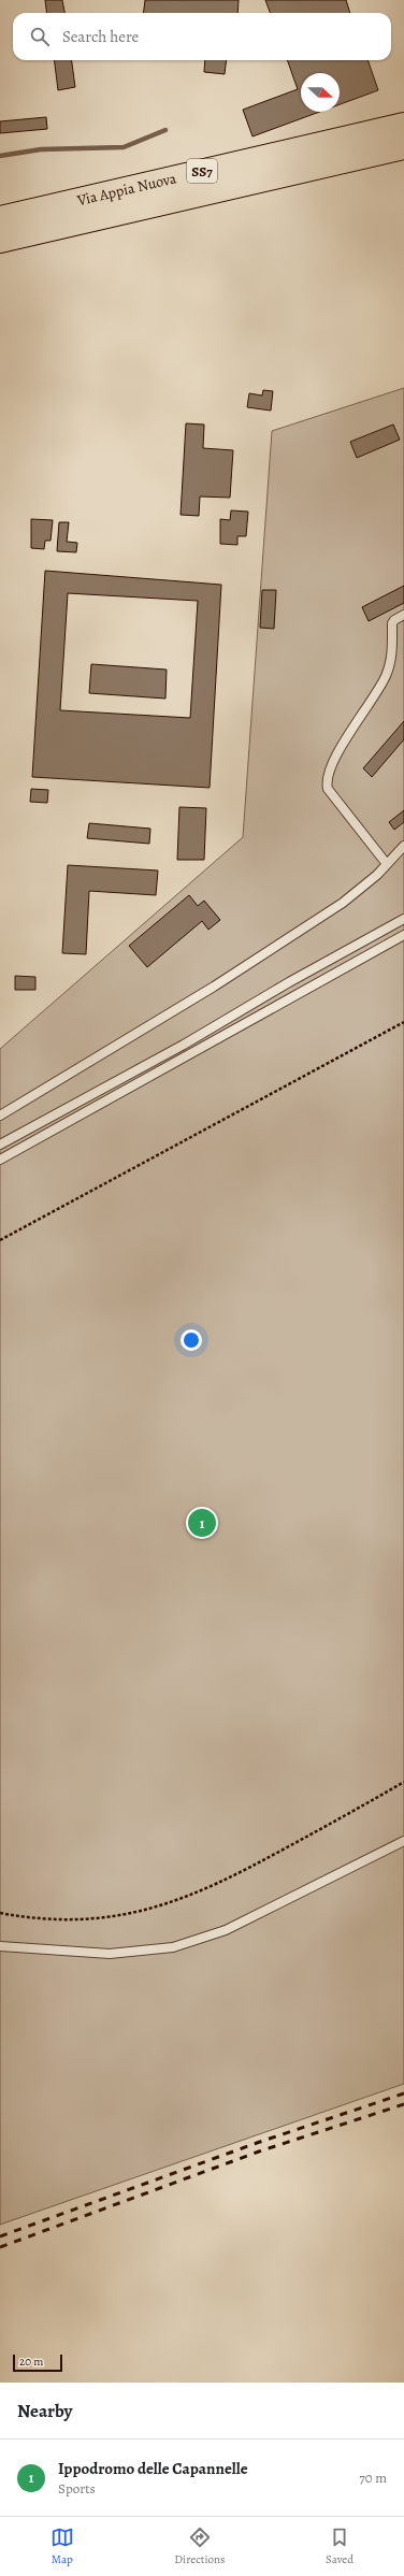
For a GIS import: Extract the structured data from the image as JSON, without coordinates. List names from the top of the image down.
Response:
{
  "streets": {
    "main road": ["SS7", "Via Appia Nuova"]
  },
  "scale_bar": "20 m",
  "north": "right",
  "page": {
    "search": "Search here",
    "pins": "1",
    "scale": "20 m",
    "heading": "Nearby",
    "list": [
      {
        "mark": "1",
        "name": "Ippodromo delle Capannelle",
        "note": "Sports",
        "value": "70 m"
      }
    ],
    "nav": ["Map", "Directions", "Saved"]
  }
}
